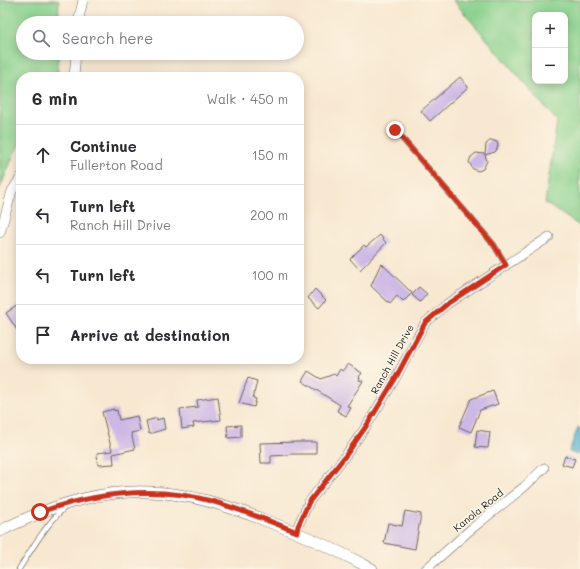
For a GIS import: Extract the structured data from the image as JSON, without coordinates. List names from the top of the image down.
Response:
{
  "streets": {
    "street": ["Ranch Hill Drive", "Kanola Road"]
  },
  "page": {
    "map_buttons": ["+", "−"],
    "search": "Search here",
    "heading": ["6 min", "Walk · 450 m"],
    "list": [
      ["Continue", "Fullerton Road", "150 m"],
      ["Turn left", "Ranch Hill Drive", "200 m"],
      ["Turn left", "100 m"],
      "Arrive at destination"
    ]
  }
}
